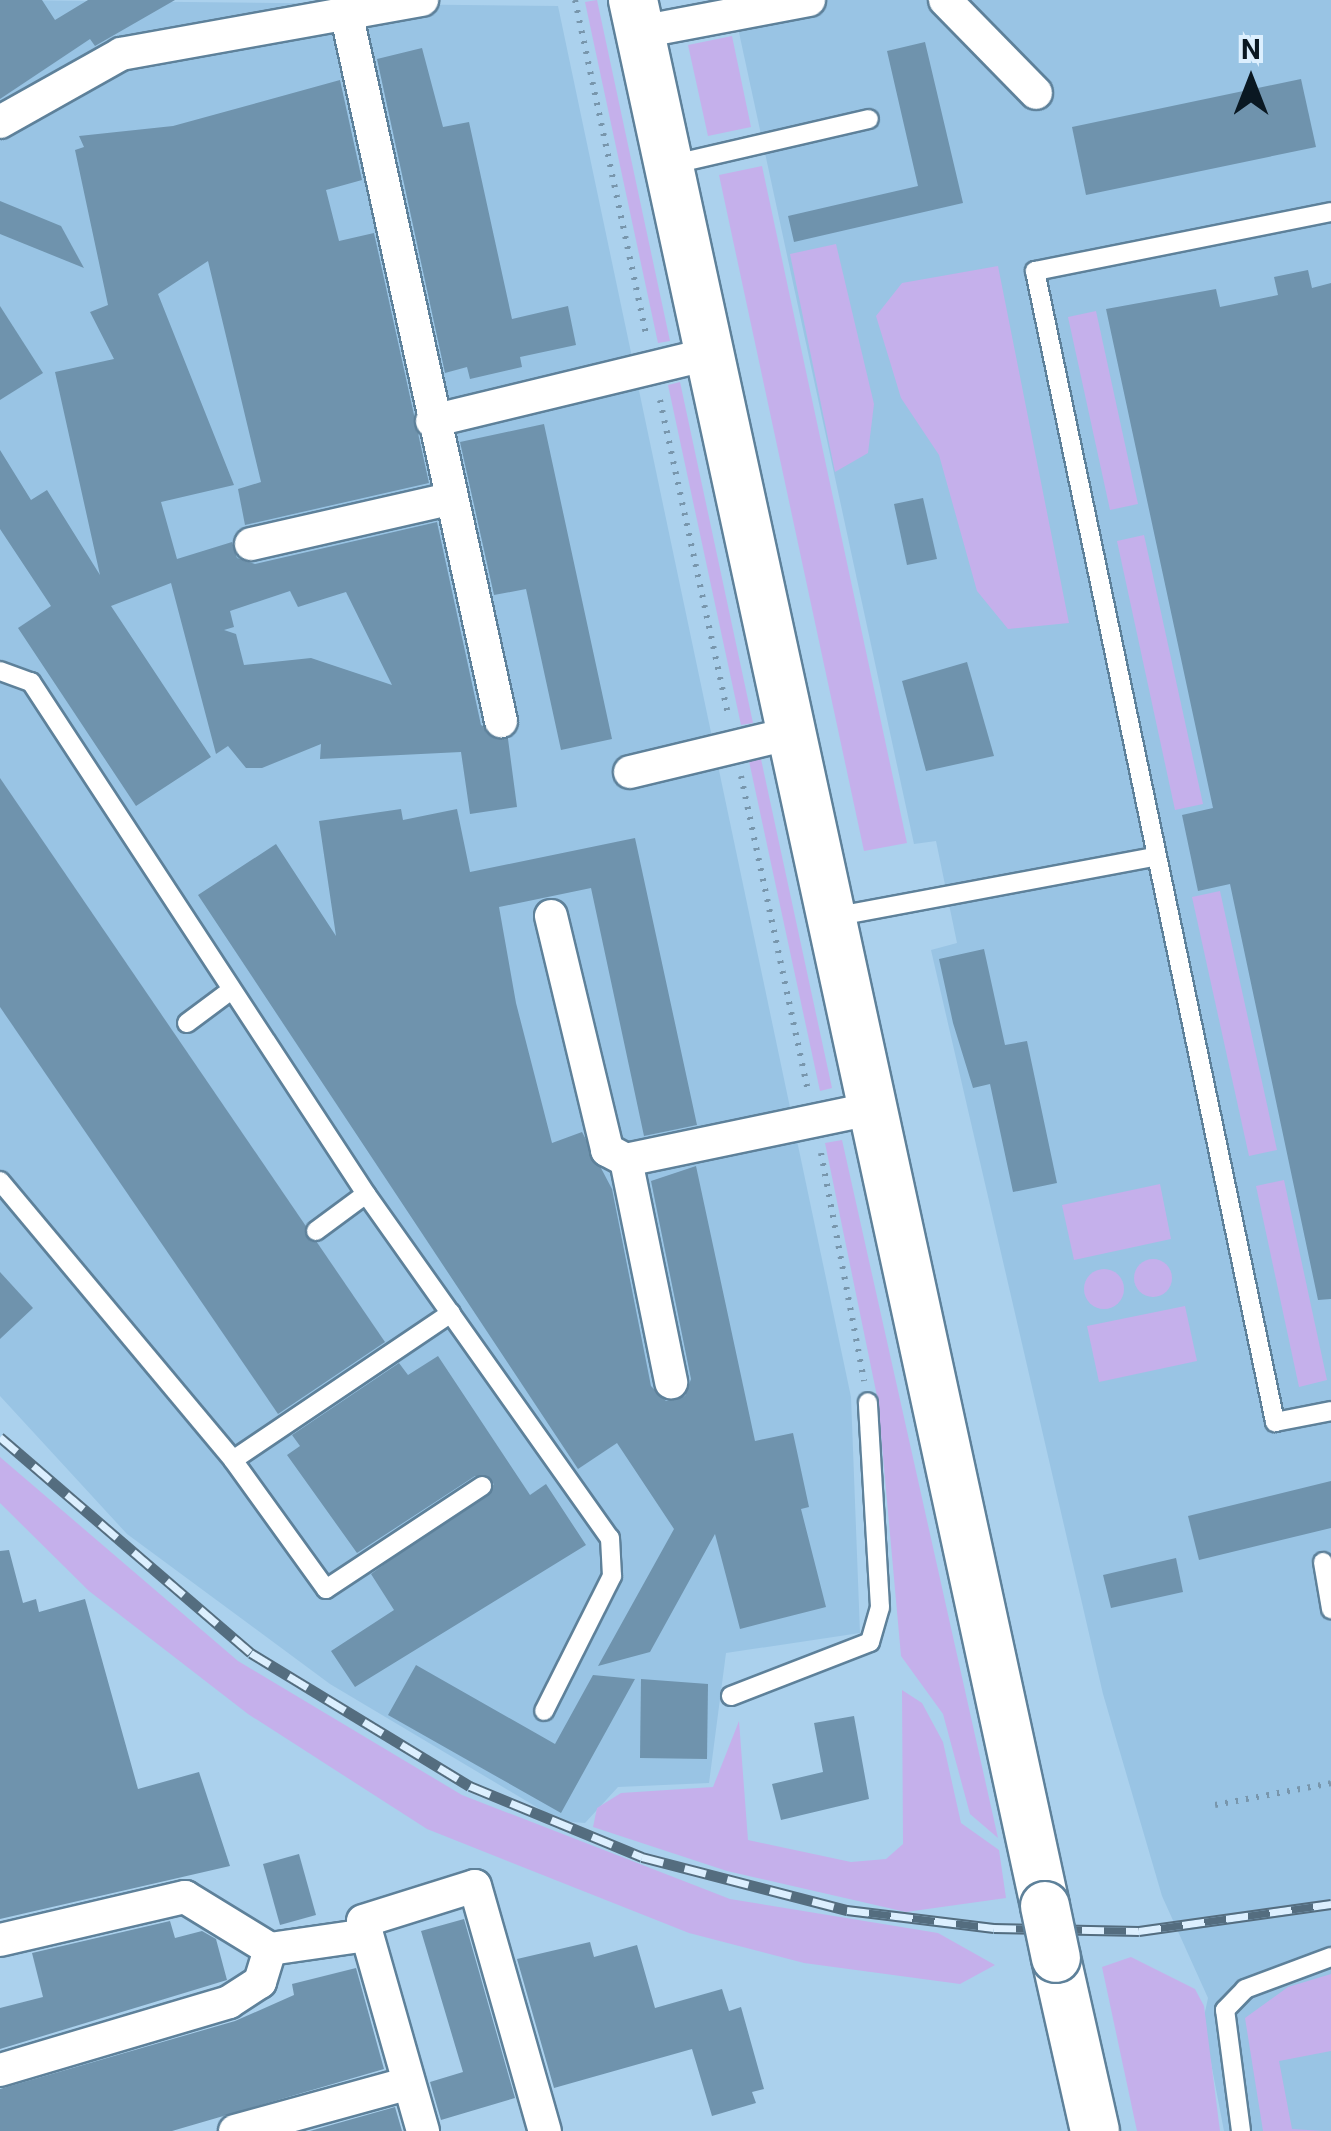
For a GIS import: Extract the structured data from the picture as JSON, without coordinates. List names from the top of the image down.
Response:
{
  "north": "top"
}
